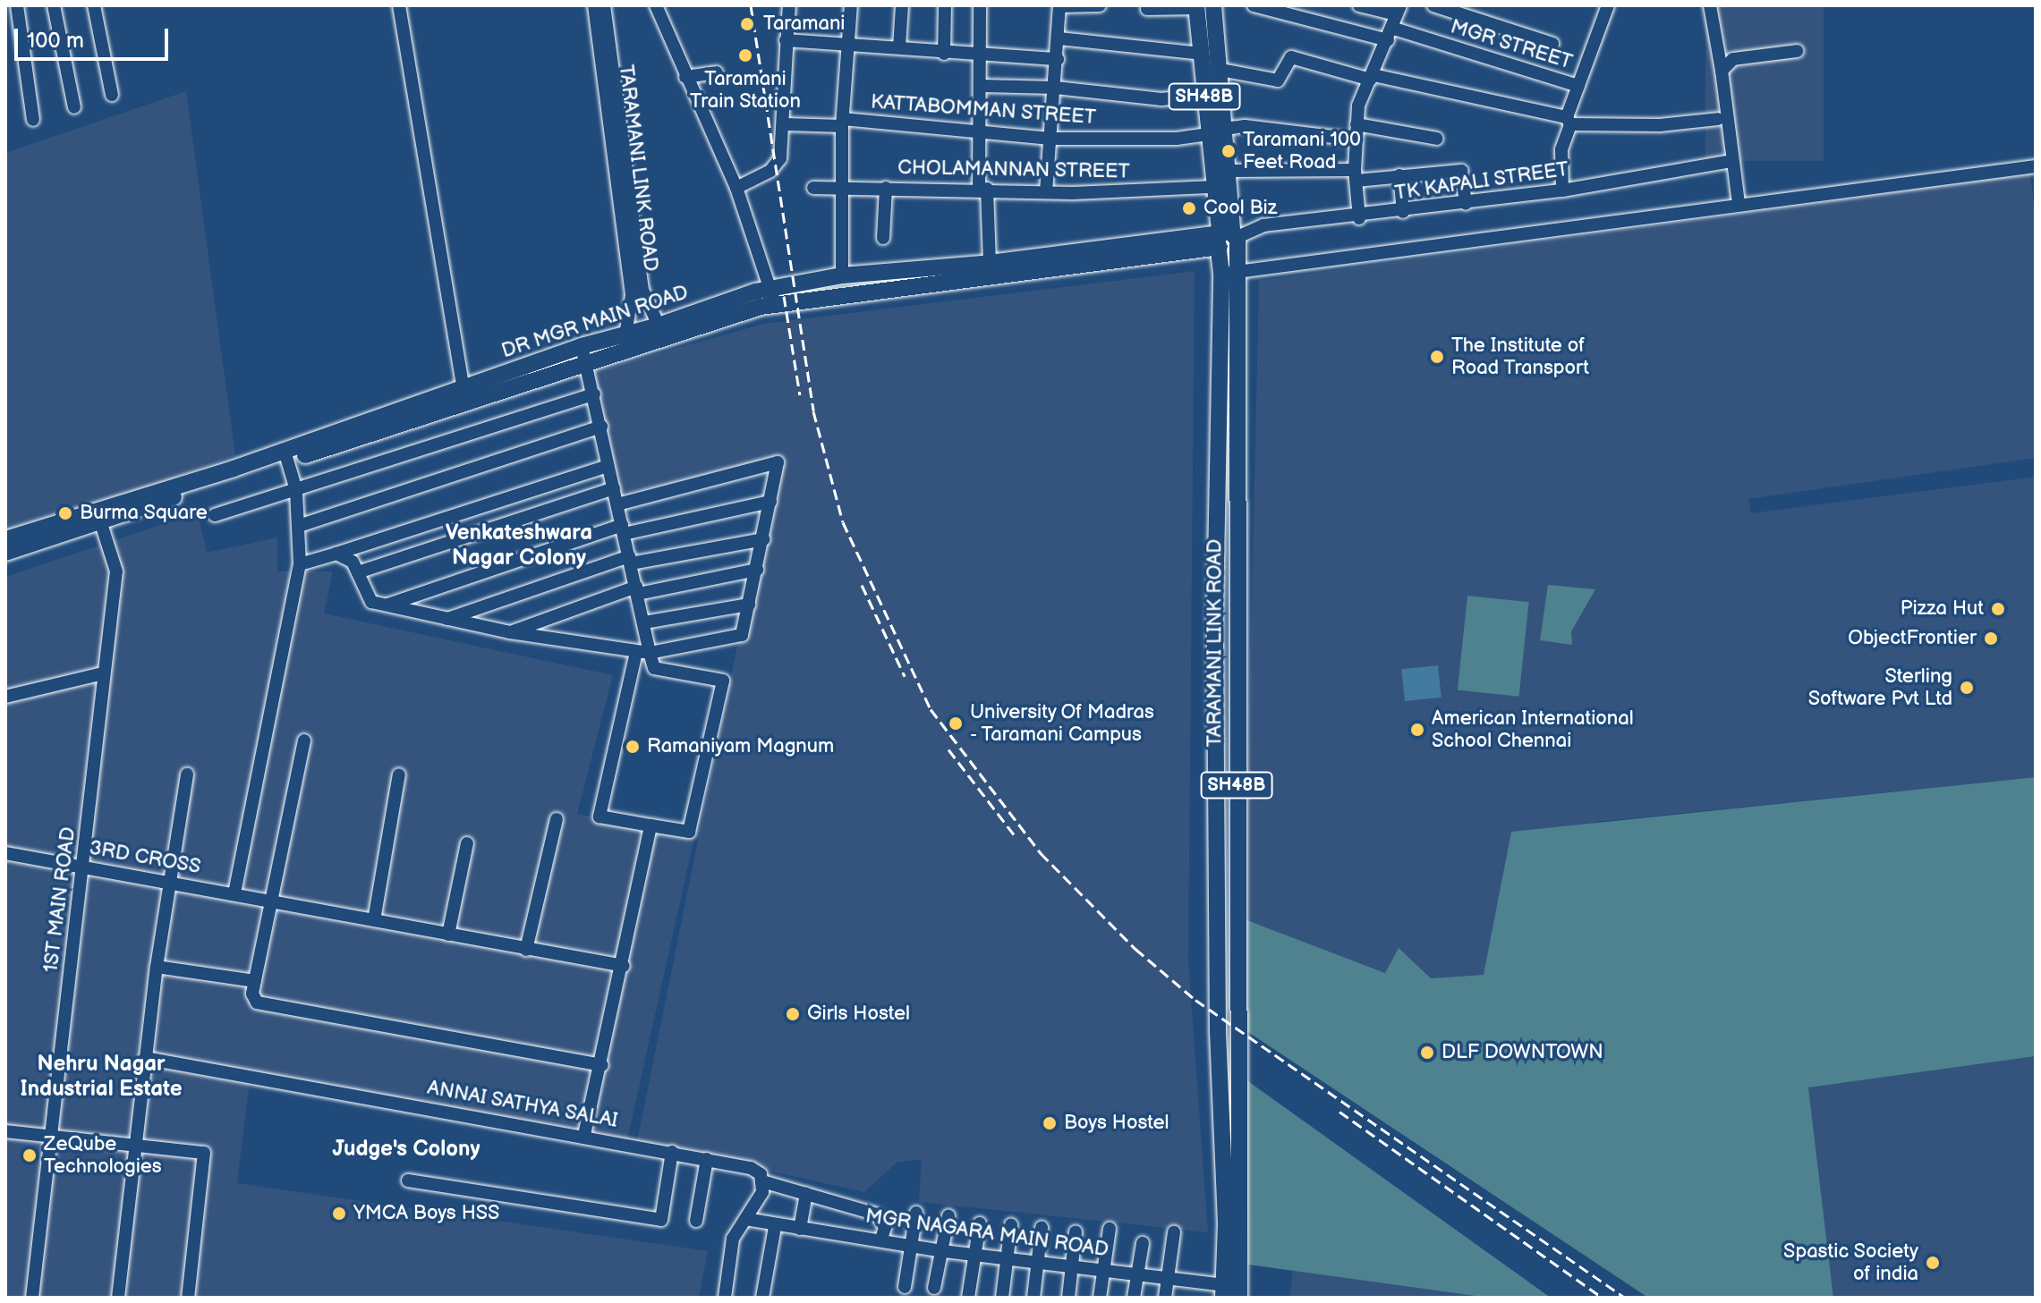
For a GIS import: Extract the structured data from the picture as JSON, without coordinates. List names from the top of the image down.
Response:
{
  "streets": {
    "main road": ["SH48B", "TARAMANI LINK ROAD", "DR MGR MAIN ROAD"],
    "street": [
      "MGR STREET",
      "KATTABOMMAN STREET",
      "CHOLAMANNAN STREET",
      "TK KAPALI STREET",
      "3RD CROSS",
      "1ST MAIN ROAD",
      "ANNAI SATHYA SALAI",
      "MGR NAGARA MAIN ROAD"
    ]
  },
  "crossings": [
    ["SH48B", "KATTABOMMAN STREET"],
    ["SH48B", "CHOLAMANNAN STREET"],
    ["TARAMANI LINK ROAD", "TK KAPALI STREET"],
    ["TARAMANI LINK ROAD", "DR MGR MAIN ROAD"],
    ["TARAMANI LINK ROAD", "MGR NAGARA MAIN ROAD"],
    ["TK KAPALI STREET", "DR MGR MAIN ROAD"],
    ["DR MGR MAIN ROAD", "1ST MAIN ROAD"],
    ["3RD CROSS", "1ST MAIN ROAD"],
    ["ANNAI SATHYA SALAI", "MGR NAGARA MAIN ROAD"]
  ],
  "districts": ["Venkateshwara Nagar Colony", "Nehru Nagar Industrial Estate", "Judge's Colony"],
  "places": [
    "Taramani",
    "Taramani Train Station",
    "Taramani 100 Feet Road",
    "Cool Biz",
    "The Institute of Road Transport",
    "Burma Square",
    "Pizza Hut",
    "ObjectFrontier",
    "Sterling Software Pvt Ltd",
    "University Of Madras - Taramani Campus",
    "American International School Chennai",
    "Ramaniyam Magnum",
    "Girls Hostel",
    "DLF DOWNTOWN",
    "Boys Hostel",
    "ZeQube Technologies",
    "YMCA Boys HSS",
    "Spastic Society of india"
  ],
  "scale_bar": "100 m"
}
